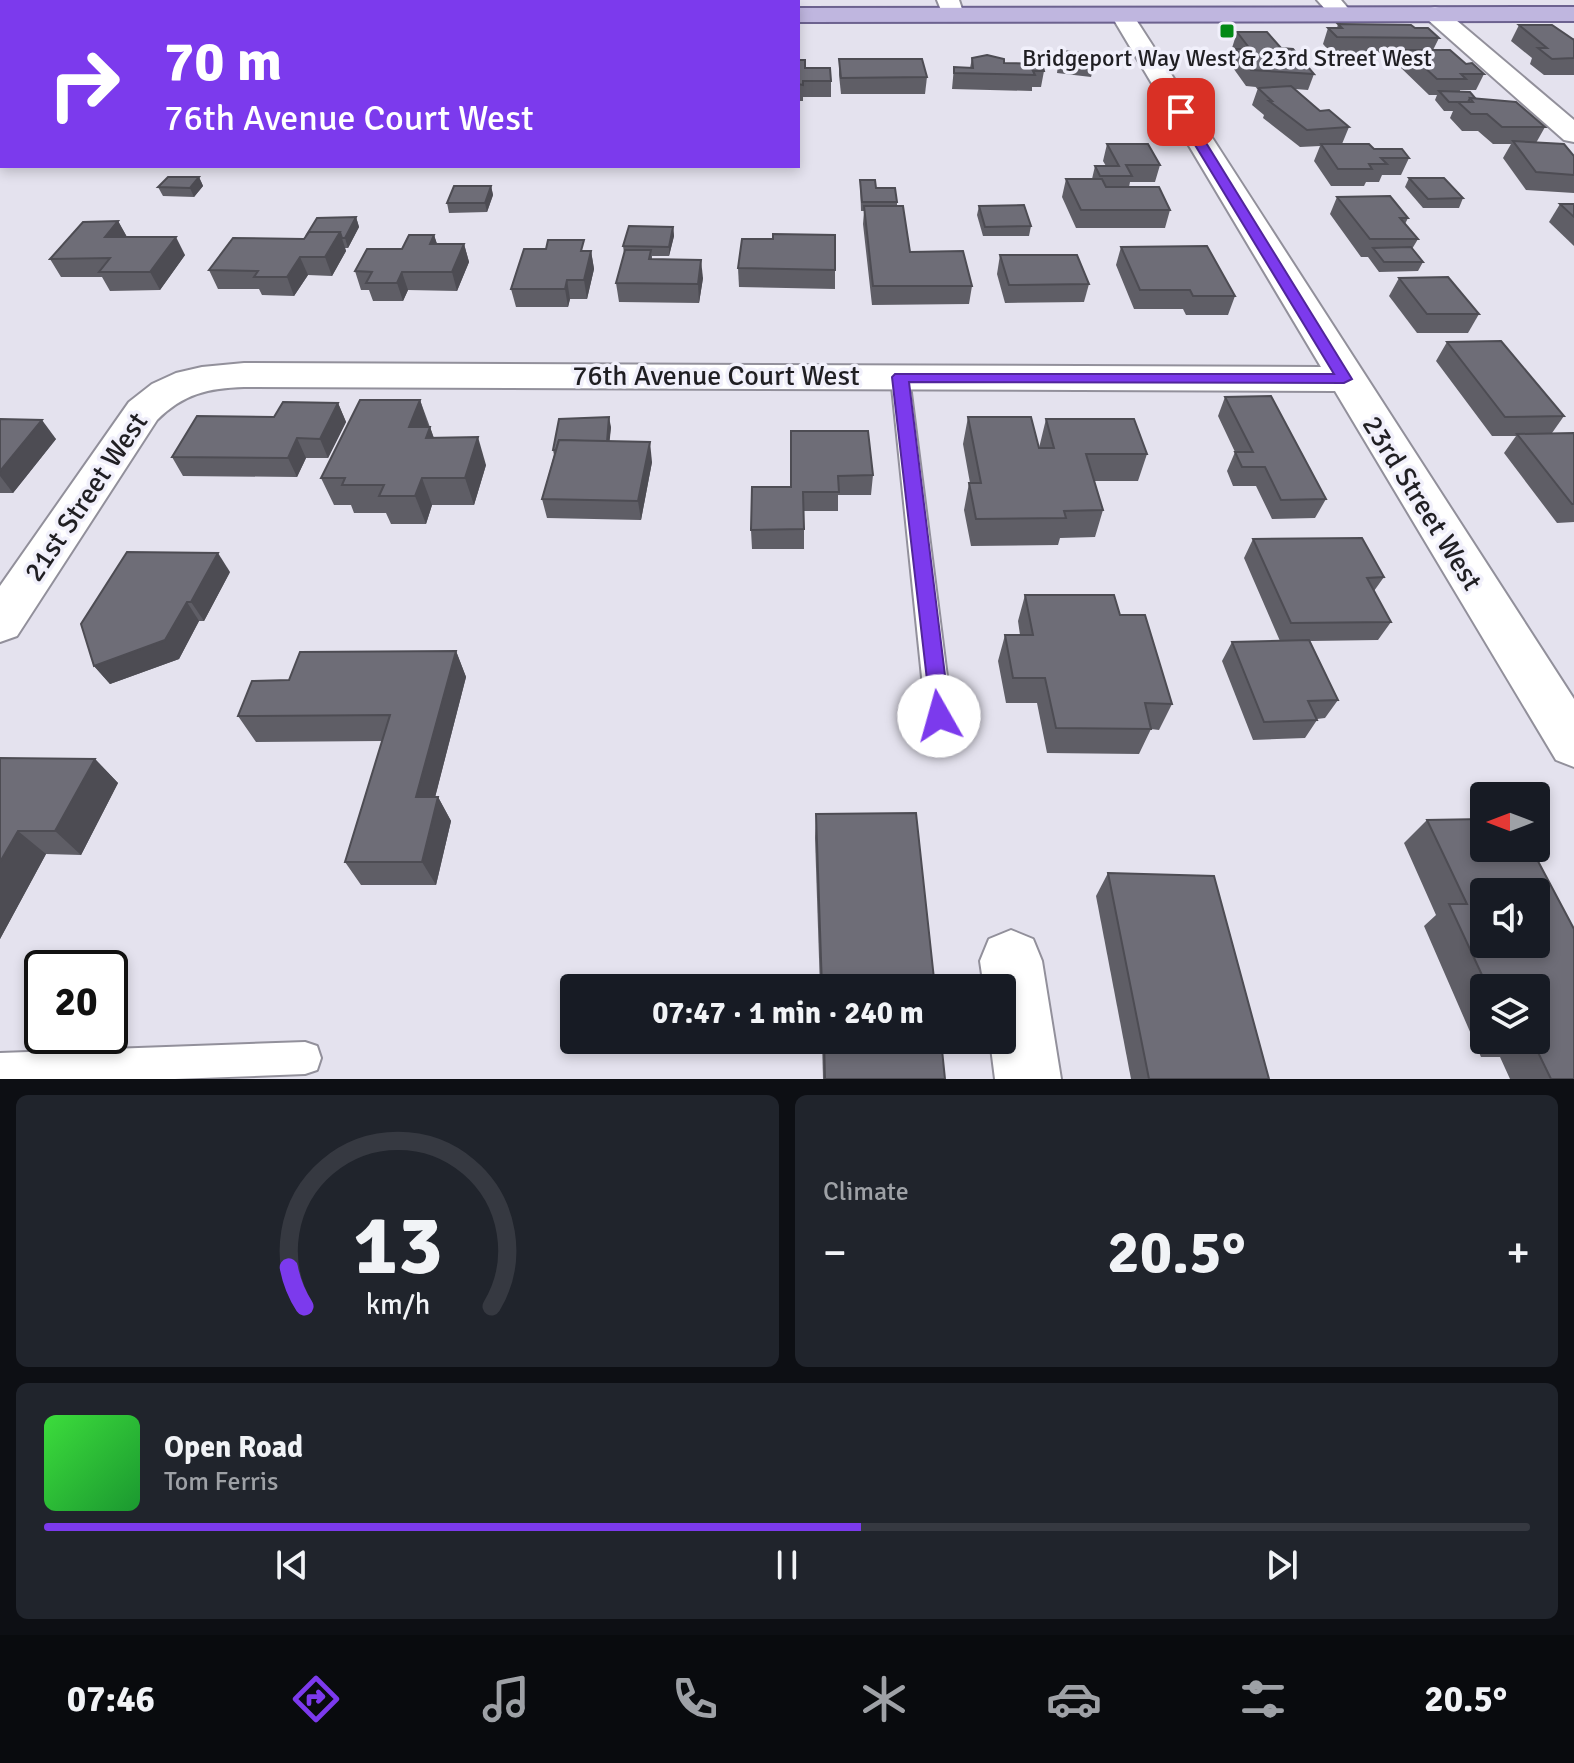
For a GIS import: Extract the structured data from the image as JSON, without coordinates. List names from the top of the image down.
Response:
{
  "streets": {
    "street": ["76th Avenue Court West", "21st Street West", "23rd Street West"]
  },
  "crossings": [
    ["76th Avenue Court West", "21st Street West"],
    ["76th Avenue Court West", "23rd Street West"]
  ],
  "places": {
    "transit": ["Bridgeport Way West & 23rd Street West"]
  },
  "north": "left",
  "page": {
    "turn": ["70 m", "76th Avenue Court West"],
    "limit": "20",
    "trip": "07:47 · 1 min · 240 m",
    "tile": "Climate",
    "heat": ["−", "20.5°", "+"],
    "song": ["Open Road", "Tom Ferris"],
    "tabs": ["07:46", "20.5°"],
    "gauge": ["13", "km/h"]
  }
}
